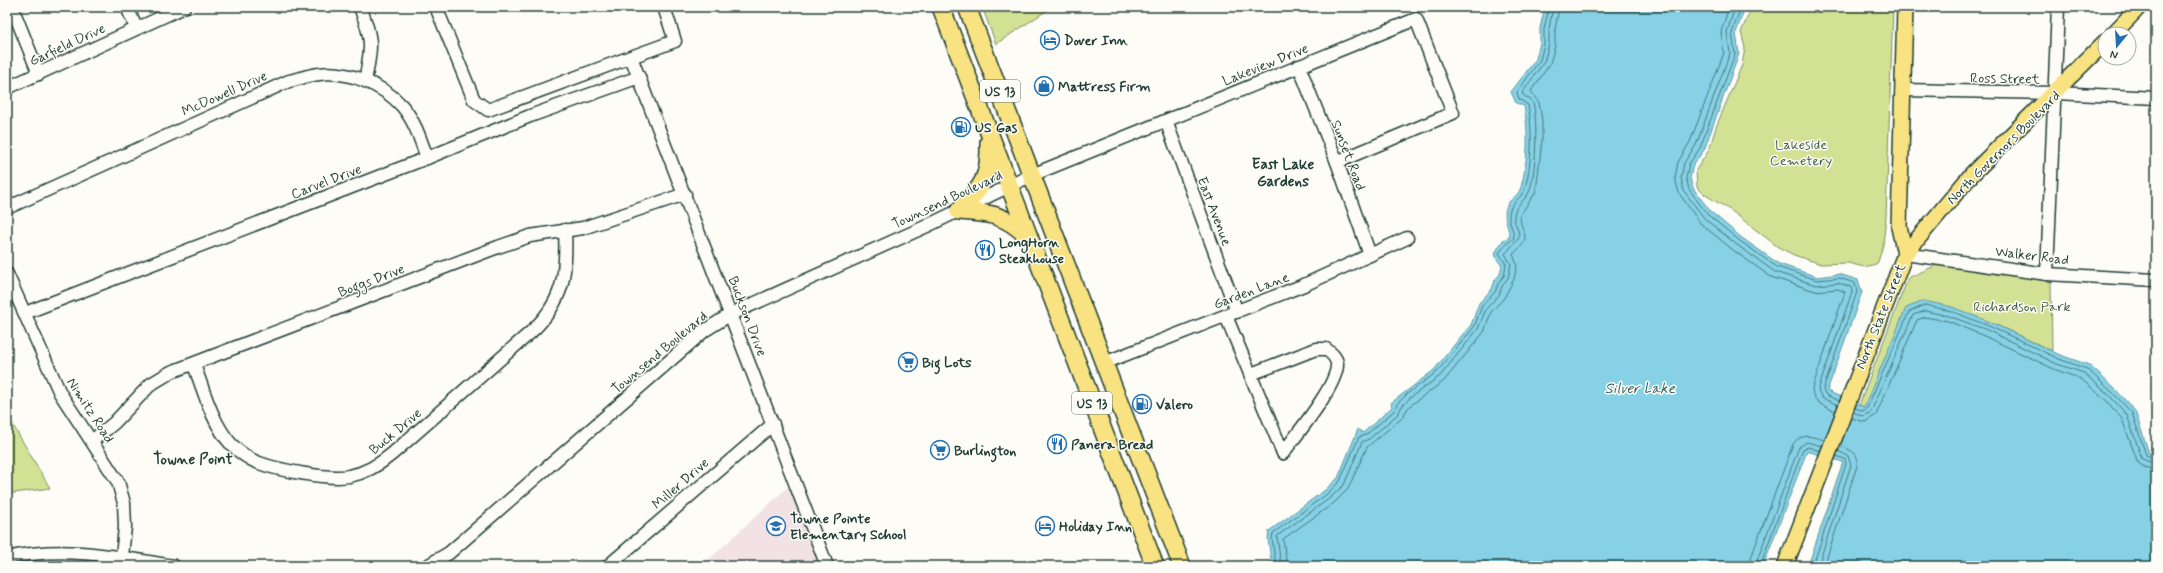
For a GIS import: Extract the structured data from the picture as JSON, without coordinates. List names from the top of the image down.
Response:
{
  "streets": {
    "highway": ["US 13"],
    "main road": ["North Governors Boulevard", "North State Street"],
    "street": [
      "Garfield Drive",
      "Lakeview Drive",
      "Ross Street",
      "McDowell Drive",
      "Sunset Road",
      "Carvel Drive",
      "Townsend Boulevard",
      "East Avenue",
      "Walker Road",
      "Boggs Drive",
      "Garden Lane",
      "Buckson Drive",
      "Nimitz Road",
      "Buck Drive",
      "Miller Drive"
    ]
  },
  "crossings": [
    ["Lakeview Drive", "US 13"],
    ["Lakeview Drive", "Sunset Road"],
    ["Lakeview Drive", "Townsend Boulevard"],
    ["Lakeview Drive", "East Avenue"],
    ["Ross Street", "North Governors Boulevard"],
    ["Ross Street", "North State Street"],
    ["US 13", "Townsend Boulevard"],
    ["US 13", "Garden Lane"],
    ["McDowell Drive", "Carvel Drive"],
    ["North Governors Boulevard", "Walker Road"],
    ["North Governors Boulevard", "North State Street"],
    ["Sunset Road", "Garden Lane"],
    ["Carvel Drive", "Buckson Drive"],
    ["Carvel Drive", "Nimitz Road"],
    ["Townsend Boulevard", "Buckson Drive"],
    ["East Avenue", "Garden Lane"],
    ["Walker Road", "North State Street"],
    ["Boggs Drive", "Buckson Drive"],
    ["Boggs Drive", "Nimitz Road"],
    ["Boggs Drive", "Buck Drive"],
    ["Buckson Drive", "Miller Drive"]
  ],
  "districts": ["East Lake Gardens", "Towne Point"],
  "water": ["Silver Lake"],
  "parks": ["Lakeside Cemetery", "Richardson Park"],
  "places": {
    "hotel": ["Dover Inn", "Holiday Inn"],
    "shop": ["Mattress Firm"],
    "fuel station": ["US Gas", "Valero"],
    "restaurant": ["LongHorn Steakhouse", "Panera Bread"],
    "supermarket": ["Big Lots", "Burlington"],
    "school or university": ["Towne Pointe Elementary School"]
  },
  "north": "bottom"
}
